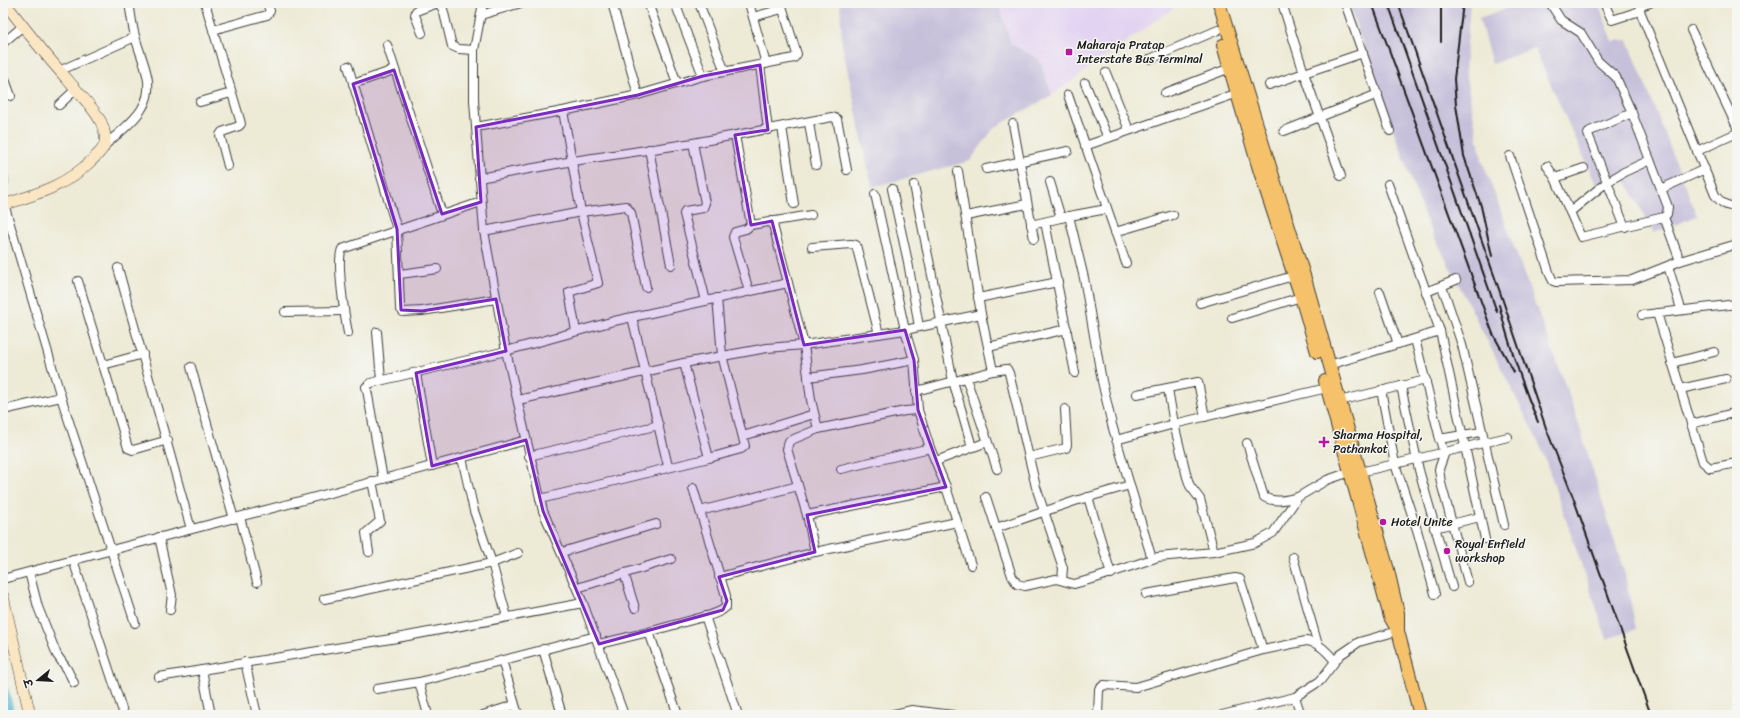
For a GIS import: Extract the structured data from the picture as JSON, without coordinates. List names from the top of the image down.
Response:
{
  "places": {
    "transit": ["Maharaja Pratap Interstate Bus Terminal"],
    "health": ["Sharma Hospital, Pathankot"],
    "other": ["Hotel Unite", "Royal Enfield workshop"]
  },
  "north": "left"
}
